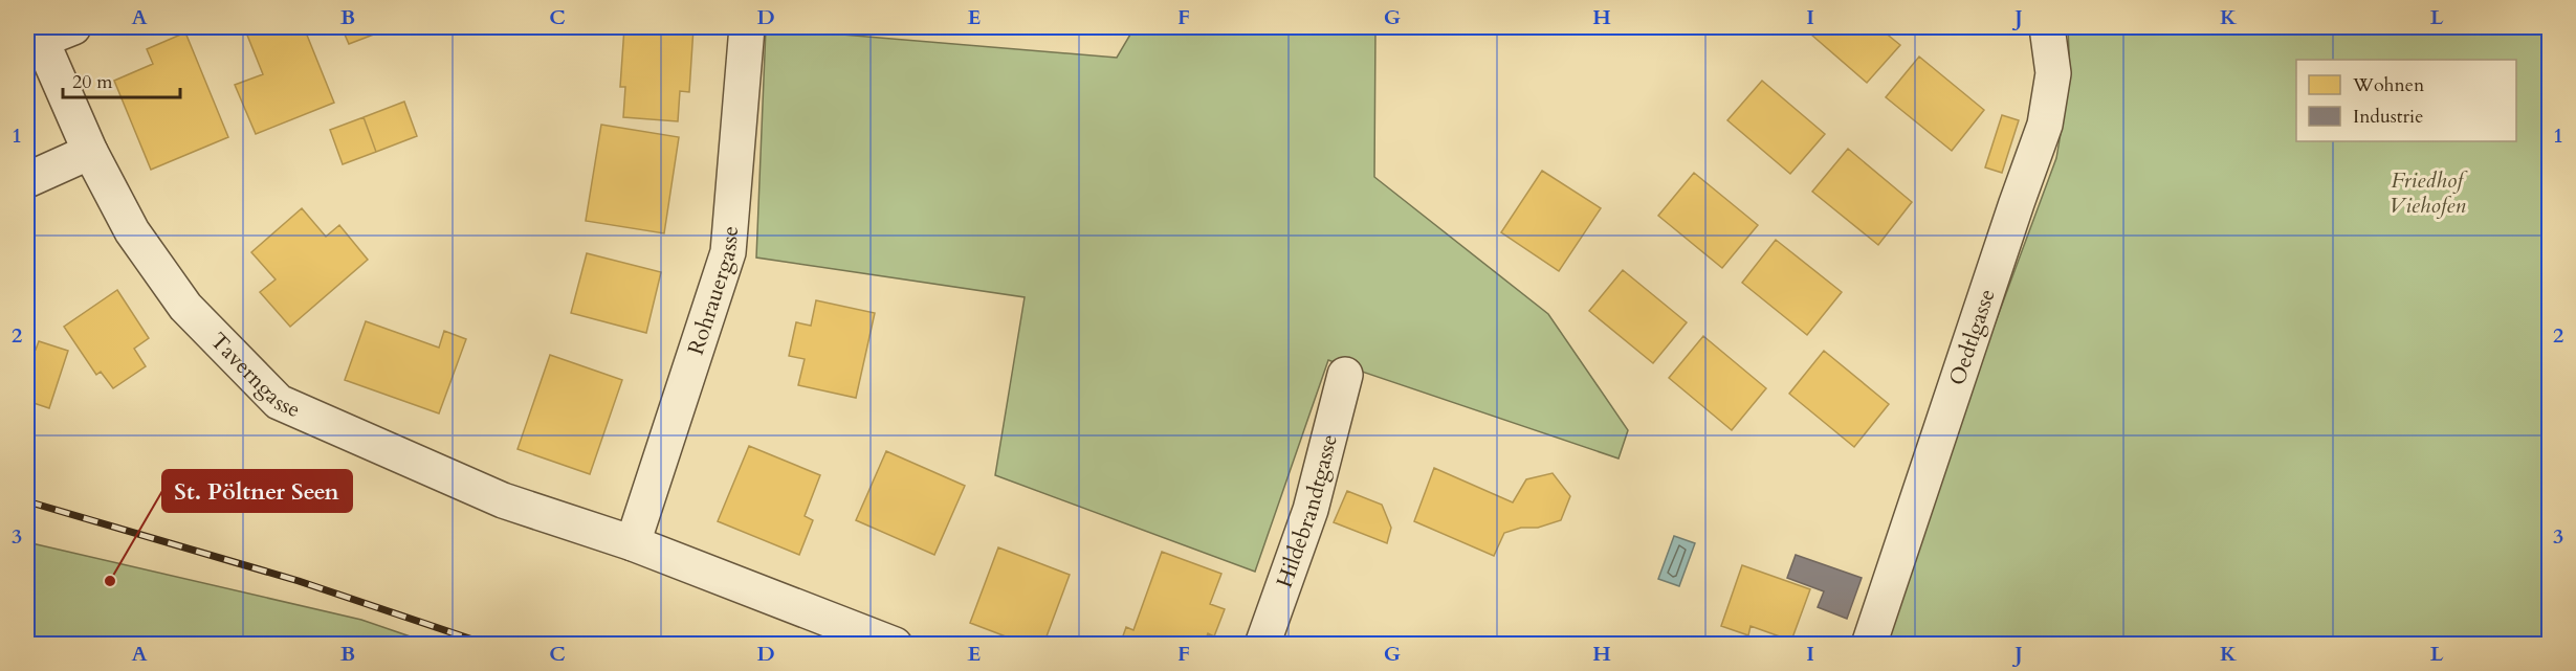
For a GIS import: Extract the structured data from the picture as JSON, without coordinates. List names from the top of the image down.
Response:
{
  "streets": {
    "street": [
      "Rohrauergasse",
      "Oedtlgasse",
      "Taverngasse",
      "Hildebrandtgasse"
    ]
  },
  "crossings": [
    ["Rohrauergasse", "Taverngasse"]
  ],
  "parks": ["Friedhof Viehofen"],
  "places": ["St. Pöltner Seen"],
  "legend": ["Wohnen", "Industrie"],
  "scale_bar": "20 m",
  "grid": {
    "columns": [
      "A",
      "B",
      "C",
      "D",
      "E",
      "F",
      "G",
      "H",
      "I",
      "J",
      "K",
      "L"
    ],
    "rows": ["1", "2", "3"]
  }
}
